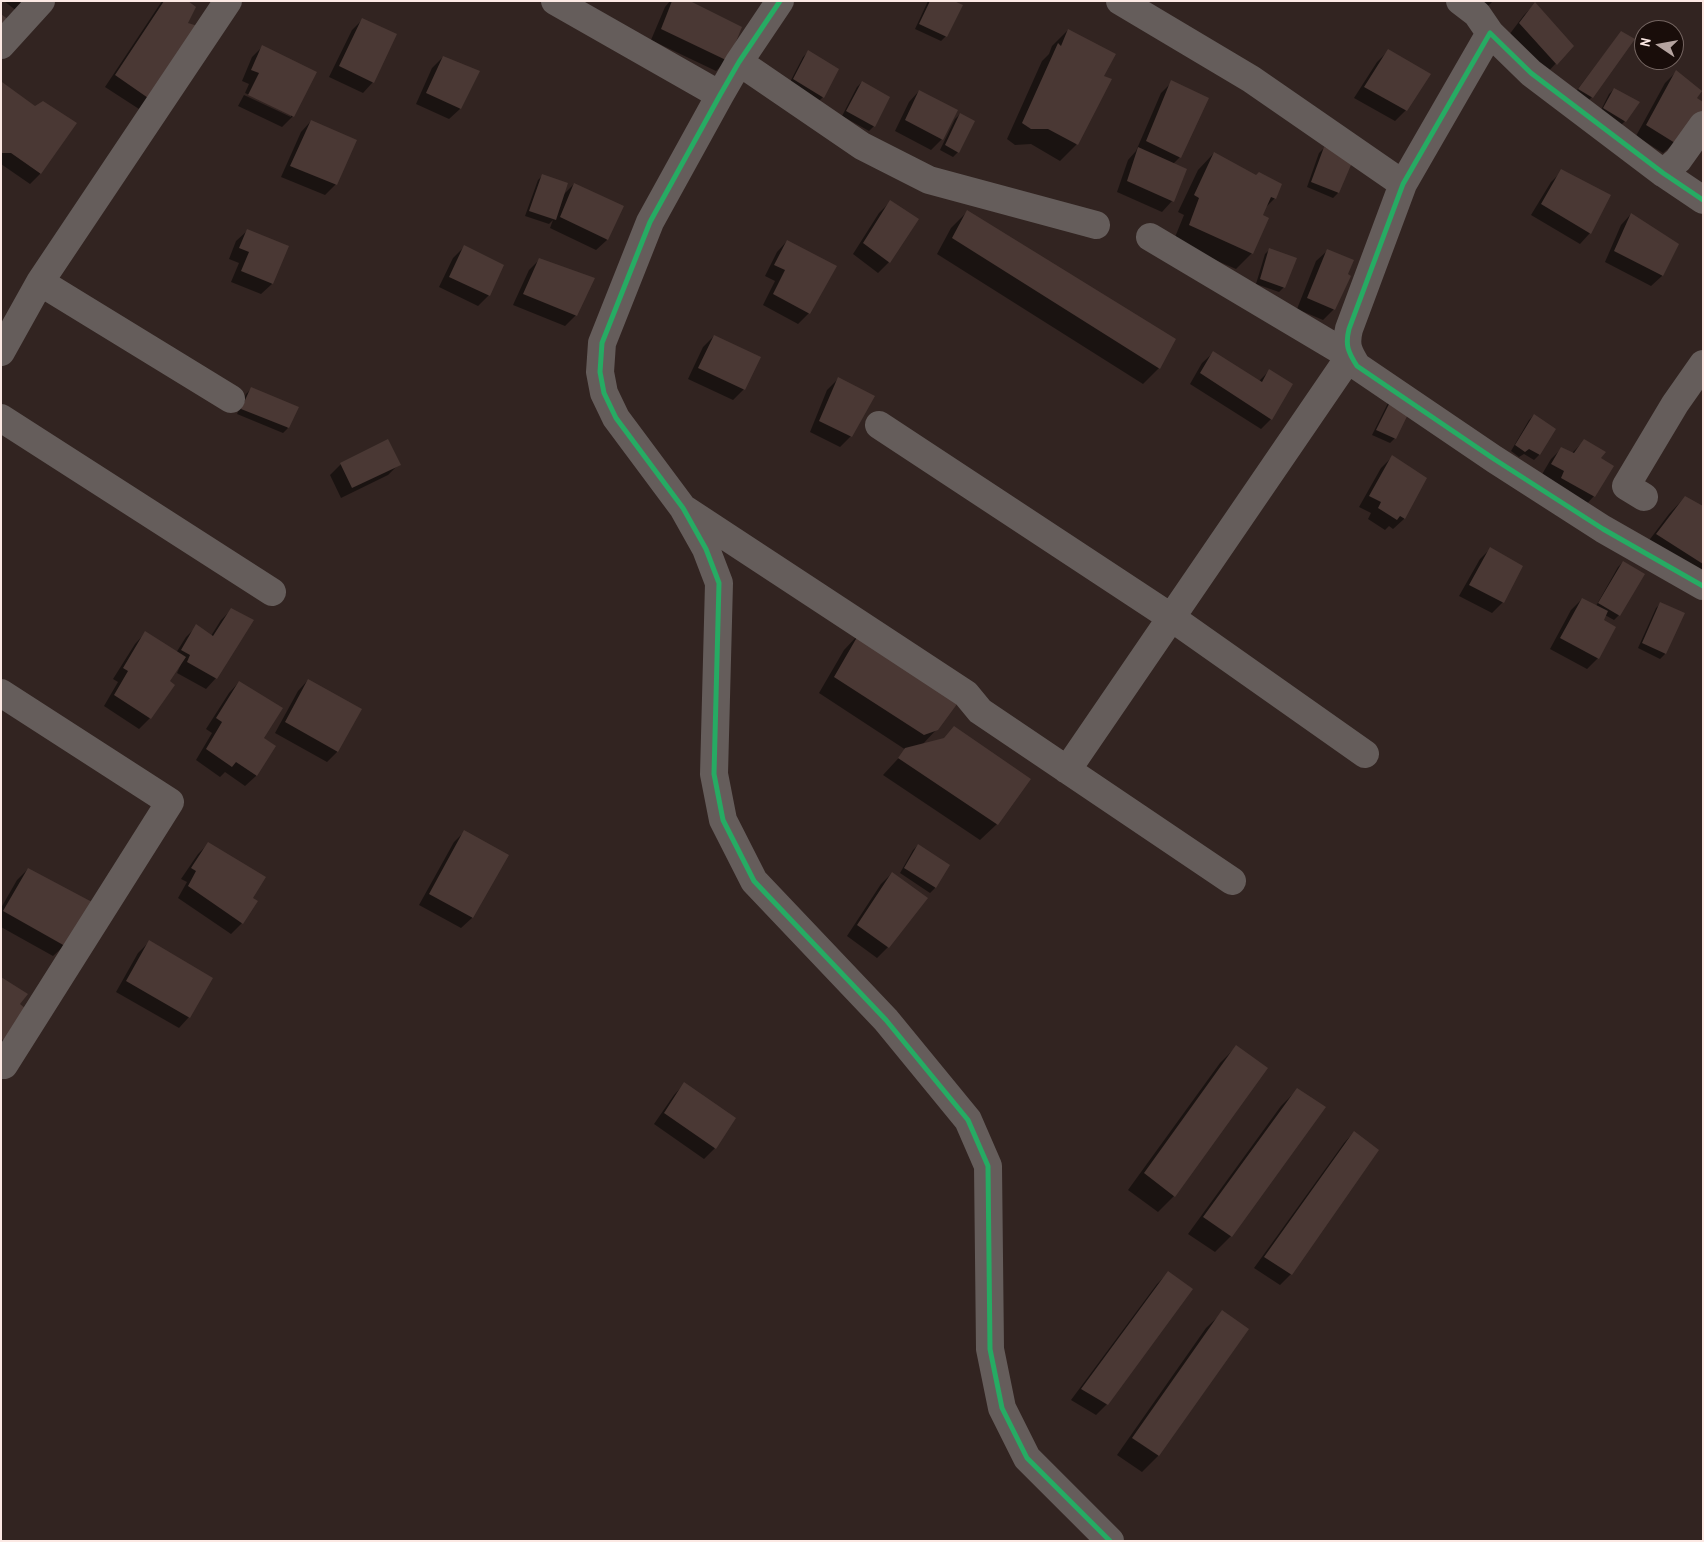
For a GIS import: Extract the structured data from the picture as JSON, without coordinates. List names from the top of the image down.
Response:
{
  "north": "left"
}
